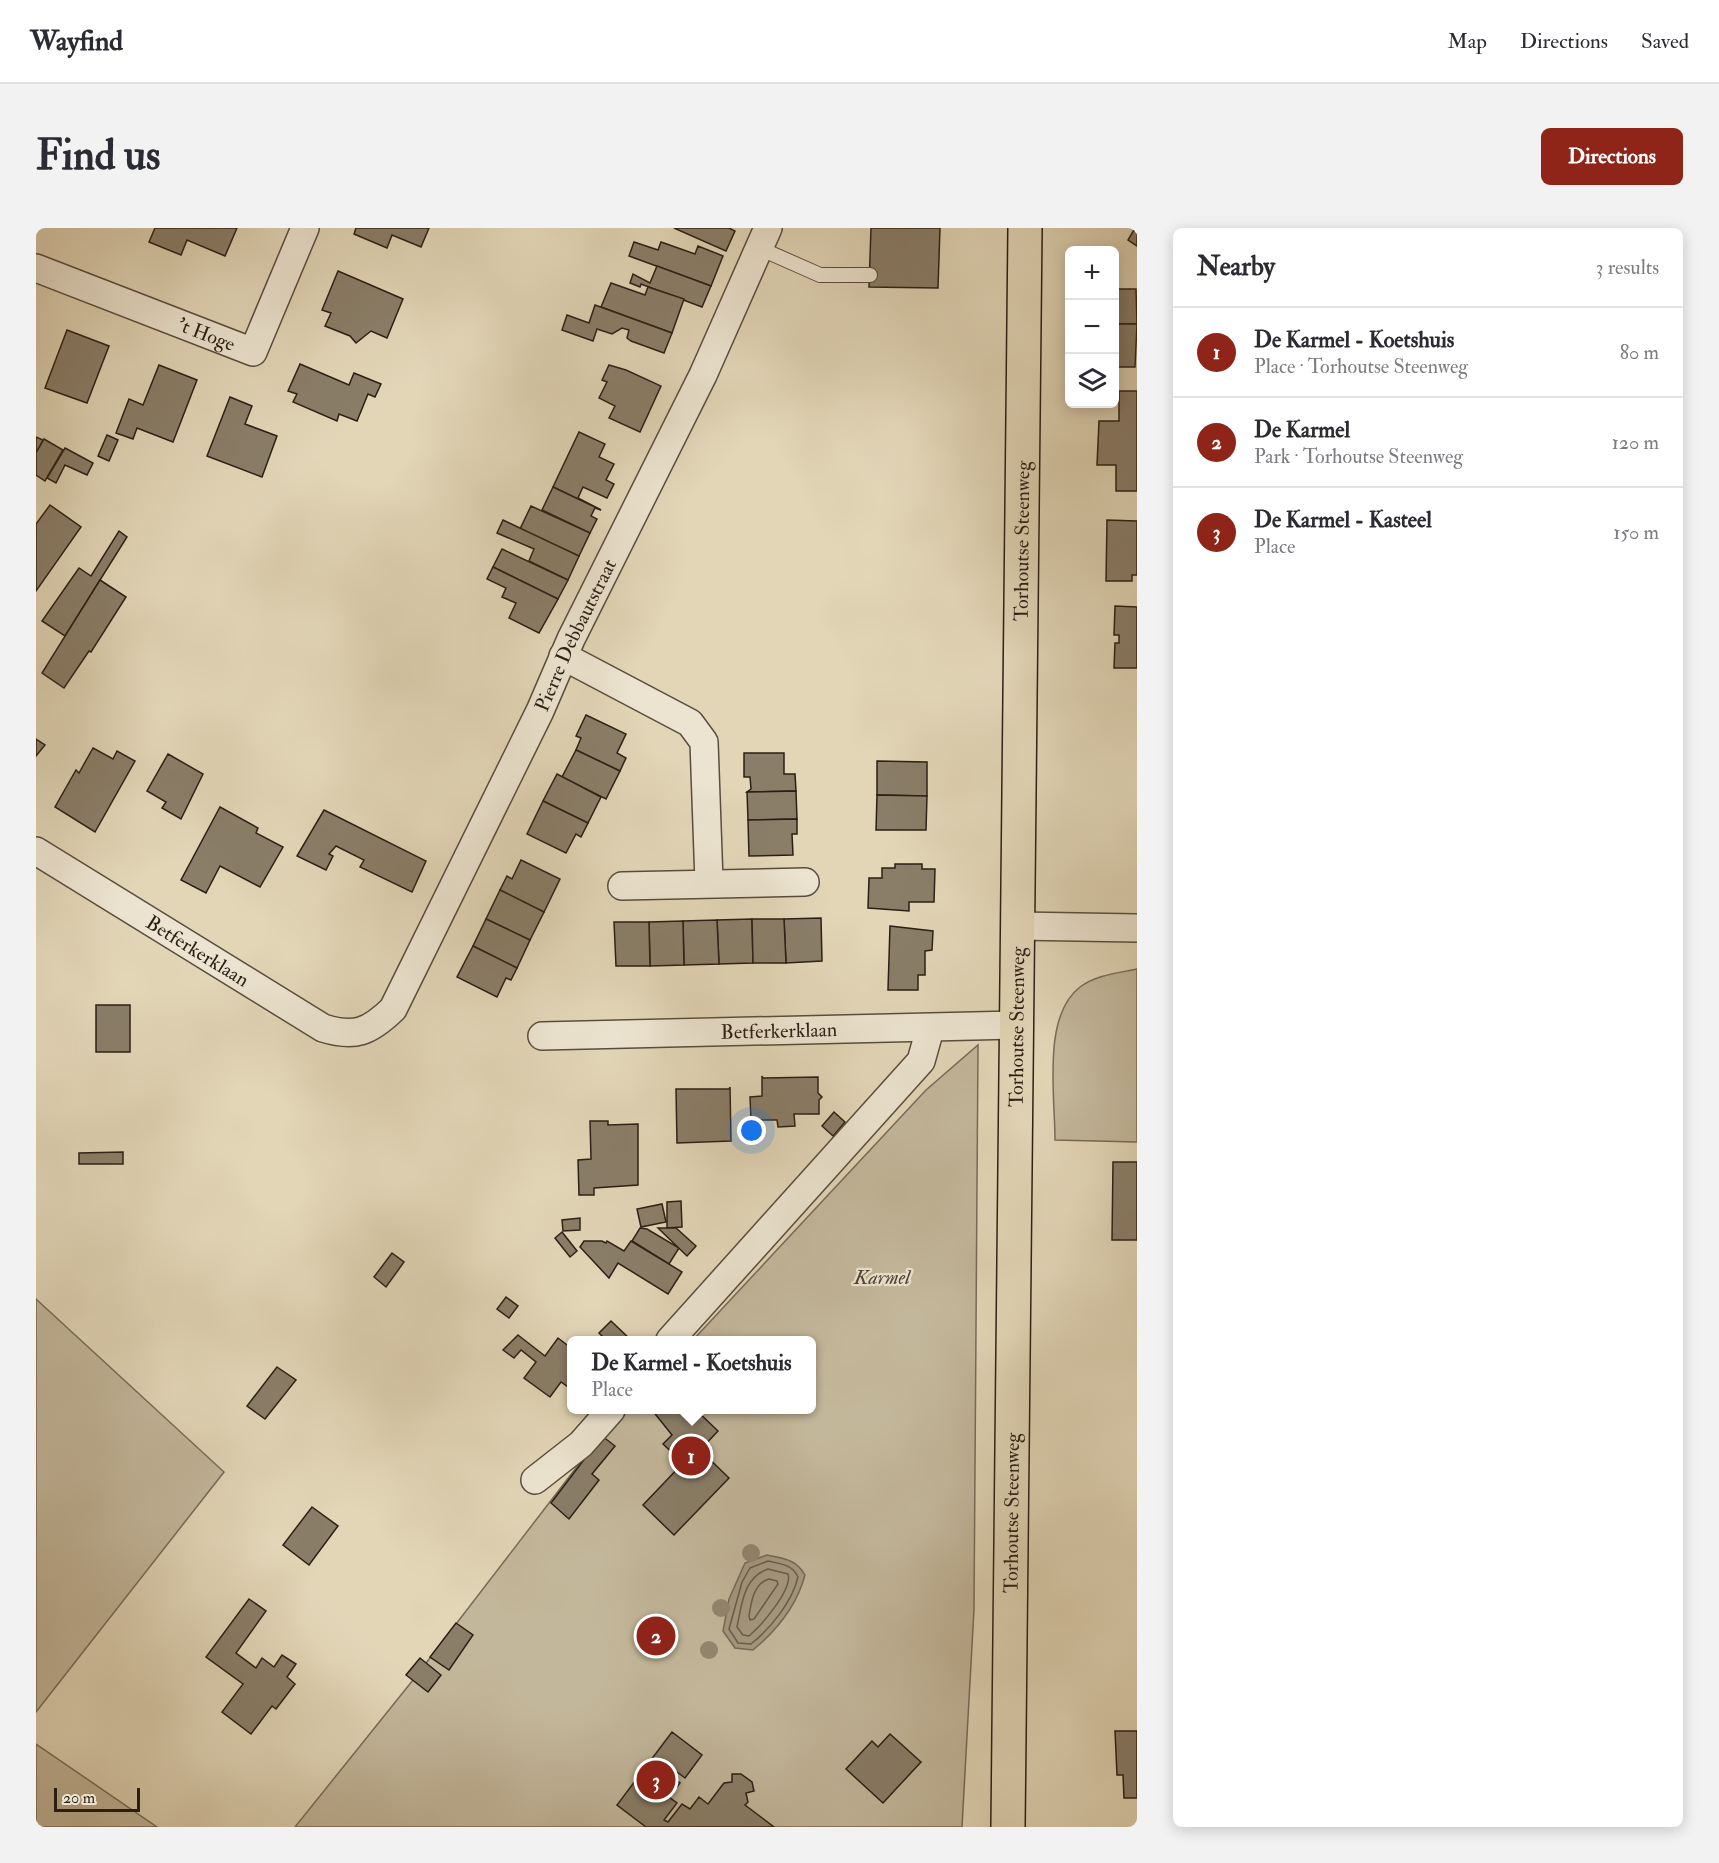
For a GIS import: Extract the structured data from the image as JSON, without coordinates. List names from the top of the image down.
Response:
{
  "streets": {
    "main road": ["Torhoutse Steenweg"],
    "street": ["'t Hoge", "Pierre Debbautstraat", "Betferkerklaan"]
  },
  "crossings": [
    ["Torhoutse Steenweg", "Betferkerklaan"],
    ["Pierre Debbautstraat", "Betferkerklaan"]
  ],
  "parks": ["Karmel"],
  "scale_bar": "20 m",
  "page": {
    "header": "Wayfind",
    "nav": ["Map", "Directions", "Saved"],
    "buttons": "Directions",
    "title": "Find us",
    "heading": ["Nearby", "3 results"],
    "map_buttons": ["+", "−"],
    "list": [
      {
        "mark": "1",
        "name": "De Karmel - Koetshuis",
        "note": "Place · Torhoutse Steenweg",
        "value": "80 m"
      },
      {
        "mark": "2",
        "name": "De Karmel",
        "note": "Park · Torhoutse Steenweg",
        "value": "120 m"
      },
      {
        "mark": "3",
        "name": "De Karmel - Kasteel",
        "note": "Place",
        "value": "150 m"
      }
    ],
    "popup": ["De Karmel - Koetshuis", "Place"],
    "pins": ["1", "2", "3"],
    "scale": "20 m"
  }
}
